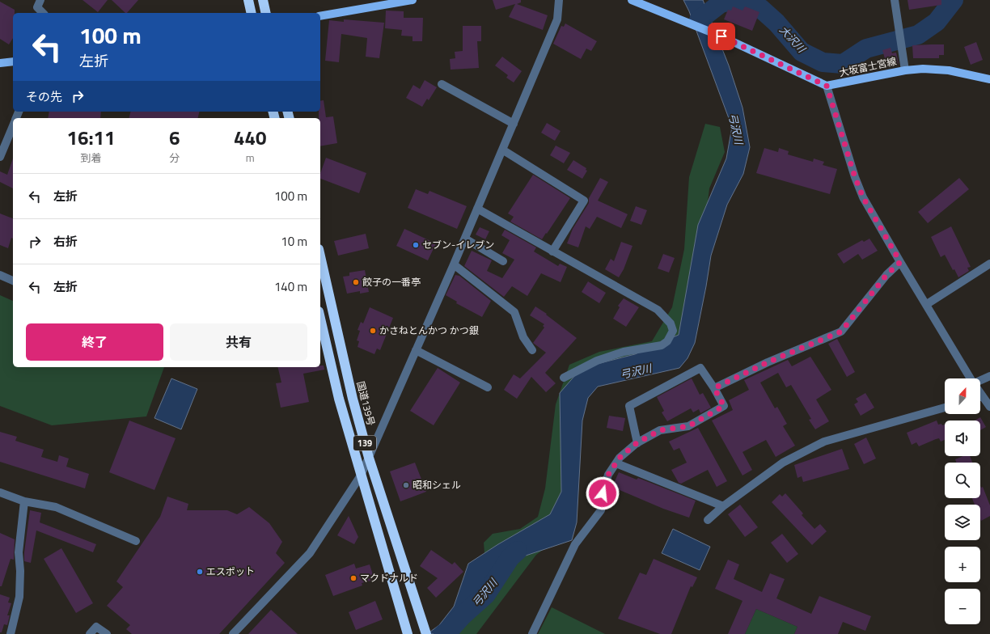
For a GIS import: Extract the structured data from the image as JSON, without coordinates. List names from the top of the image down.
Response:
{
  "streets": {
    "highway": ["国道139号", "139"],
    "main road": ["大坂富士宮線"]
  },
  "water": ["大沢川", "弓沢川"],
  "places": [
    "セブン-イレブン",
    "餃子の一番亭",
    "かさねとんかつ かつ銀",
    "昭和シェル",
    "エスポット",
    "マクドナルド"
  ],
  "north": "top",
  "page": {
    "turn": ["100 m", "左折"],
    "then": "その先",
    "eta": [
      "16:11",
      "到着",
      "6",
      "分",
      "440",
      "m"
    ],
    "list": [
      {
        "name": "左折",
        "value": "100 m"
      },
      {
        "name": "右折",
        "value": "10 m"
      },
      {
        "name": "左折",
        "value": "140 m"
      }
    ],
    "buttons": ["終了", "共有"],
    "map_buttons": ["+", "−"]
  }
}
